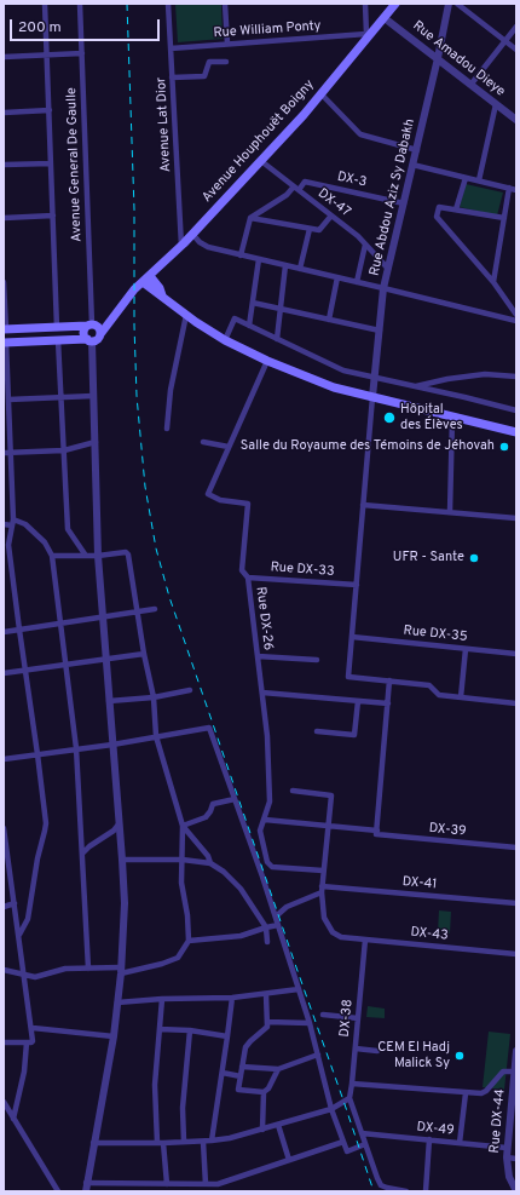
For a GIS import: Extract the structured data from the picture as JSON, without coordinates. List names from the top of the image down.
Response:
{
  "streets": {
    "main road": ["Avenue Houphouët Boigny"],
    "street": [
      "Rue William Ponty",
      "Rue Amadou Dieye",
      "Avenue Lat Dior",
      "Avenue General De Gaulle",
      "DX-3",
      "Rue Abdou Aziz Sy Dabakh",
      "DX-47",
      "Rue DX-33",
      "Rue DX-26",
      "Rue DX-35",
      "DX-39",
      "DX-41",
      "DX-43",
      "DX-38",
      "Rue DX-44",
      "DX-49"
    ]
  },
  "crossings": [
    ["Rue William Ponty", "Avenue Lat Dior"],
    ["Rue William Ponty", "Avenue Houphouët Boigny"],
    ["Rue Amadou Dieye", "Avenue Houphouët Boigny"],
    ["Rue Amadou Dieye", "Rue Abdou Aziz Sy Dabakh"],
    ["Avenue Lat Dior", "Avenue Houphouët Boigny"],
    ["Avenue Houphouët Boigny", "Avenue General De Gaulle"],
    ["Avenue Houphouët Boigny", "DX-47"],
    ["DX-3", "Rue Abdou Aziz Sy Dabakh"],
    ["DX-3", "DX-47"],
    ["Rue Abdou Aziz Sy Dabakh", "DX-47"],
    ["Rue DX-33", "Rue DX-26"],
    ["Rue DX-26", "DX-39"],
    ["DX-41", "DX-43"],
    ["DX-43", "DX-38"],
    ["Rue DX-44", "DX-49"]
  ],
  "places": [
    "Hôpital des Élèves",
    "Salle du Royaume des Témoins de Jéhovah",
    "UFR - Sante",
    "CEM El Hadj Malick Sy"
  ],
  "scale_bar": "200 m"
}
